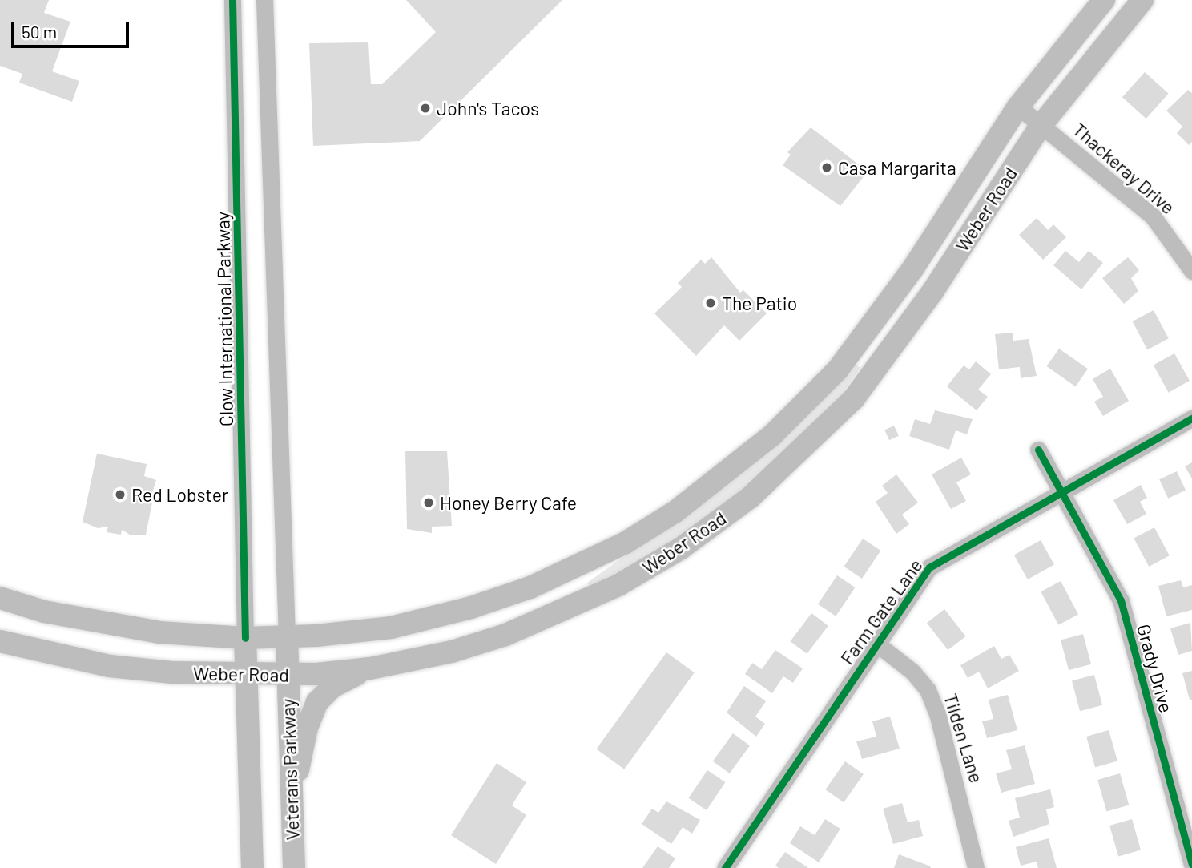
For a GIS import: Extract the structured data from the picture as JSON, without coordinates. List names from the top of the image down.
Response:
{
  "streets": {
    "main road": ["Weber Road", "Veterans Parkway"],
    "street": [
      "Thackeray Drive",
      "Clow International Parkway",
      "Farm Gate Lane",
      "Grady Drive",
      "Tilden Lane"
    ]
  },
  "crossings": [
    ["Thackeray Drive", "Weber Road"],
    ["Weber Road", "Clow International Parkway"],
    ["Weber Road", "Veterans Parkway"],
    ["Farm Gate Lane", "Grady Drive"],
    ["Farm Gate Lane", "Tilden Lane"]
  ],
  "places": [
    "John's Tacos",
    "Casa Margarita",
    "The Patio",
    "Red Lobster",
    "Honey Berry Cafe"
  ],
  "scale_bar": "50 m"
}
